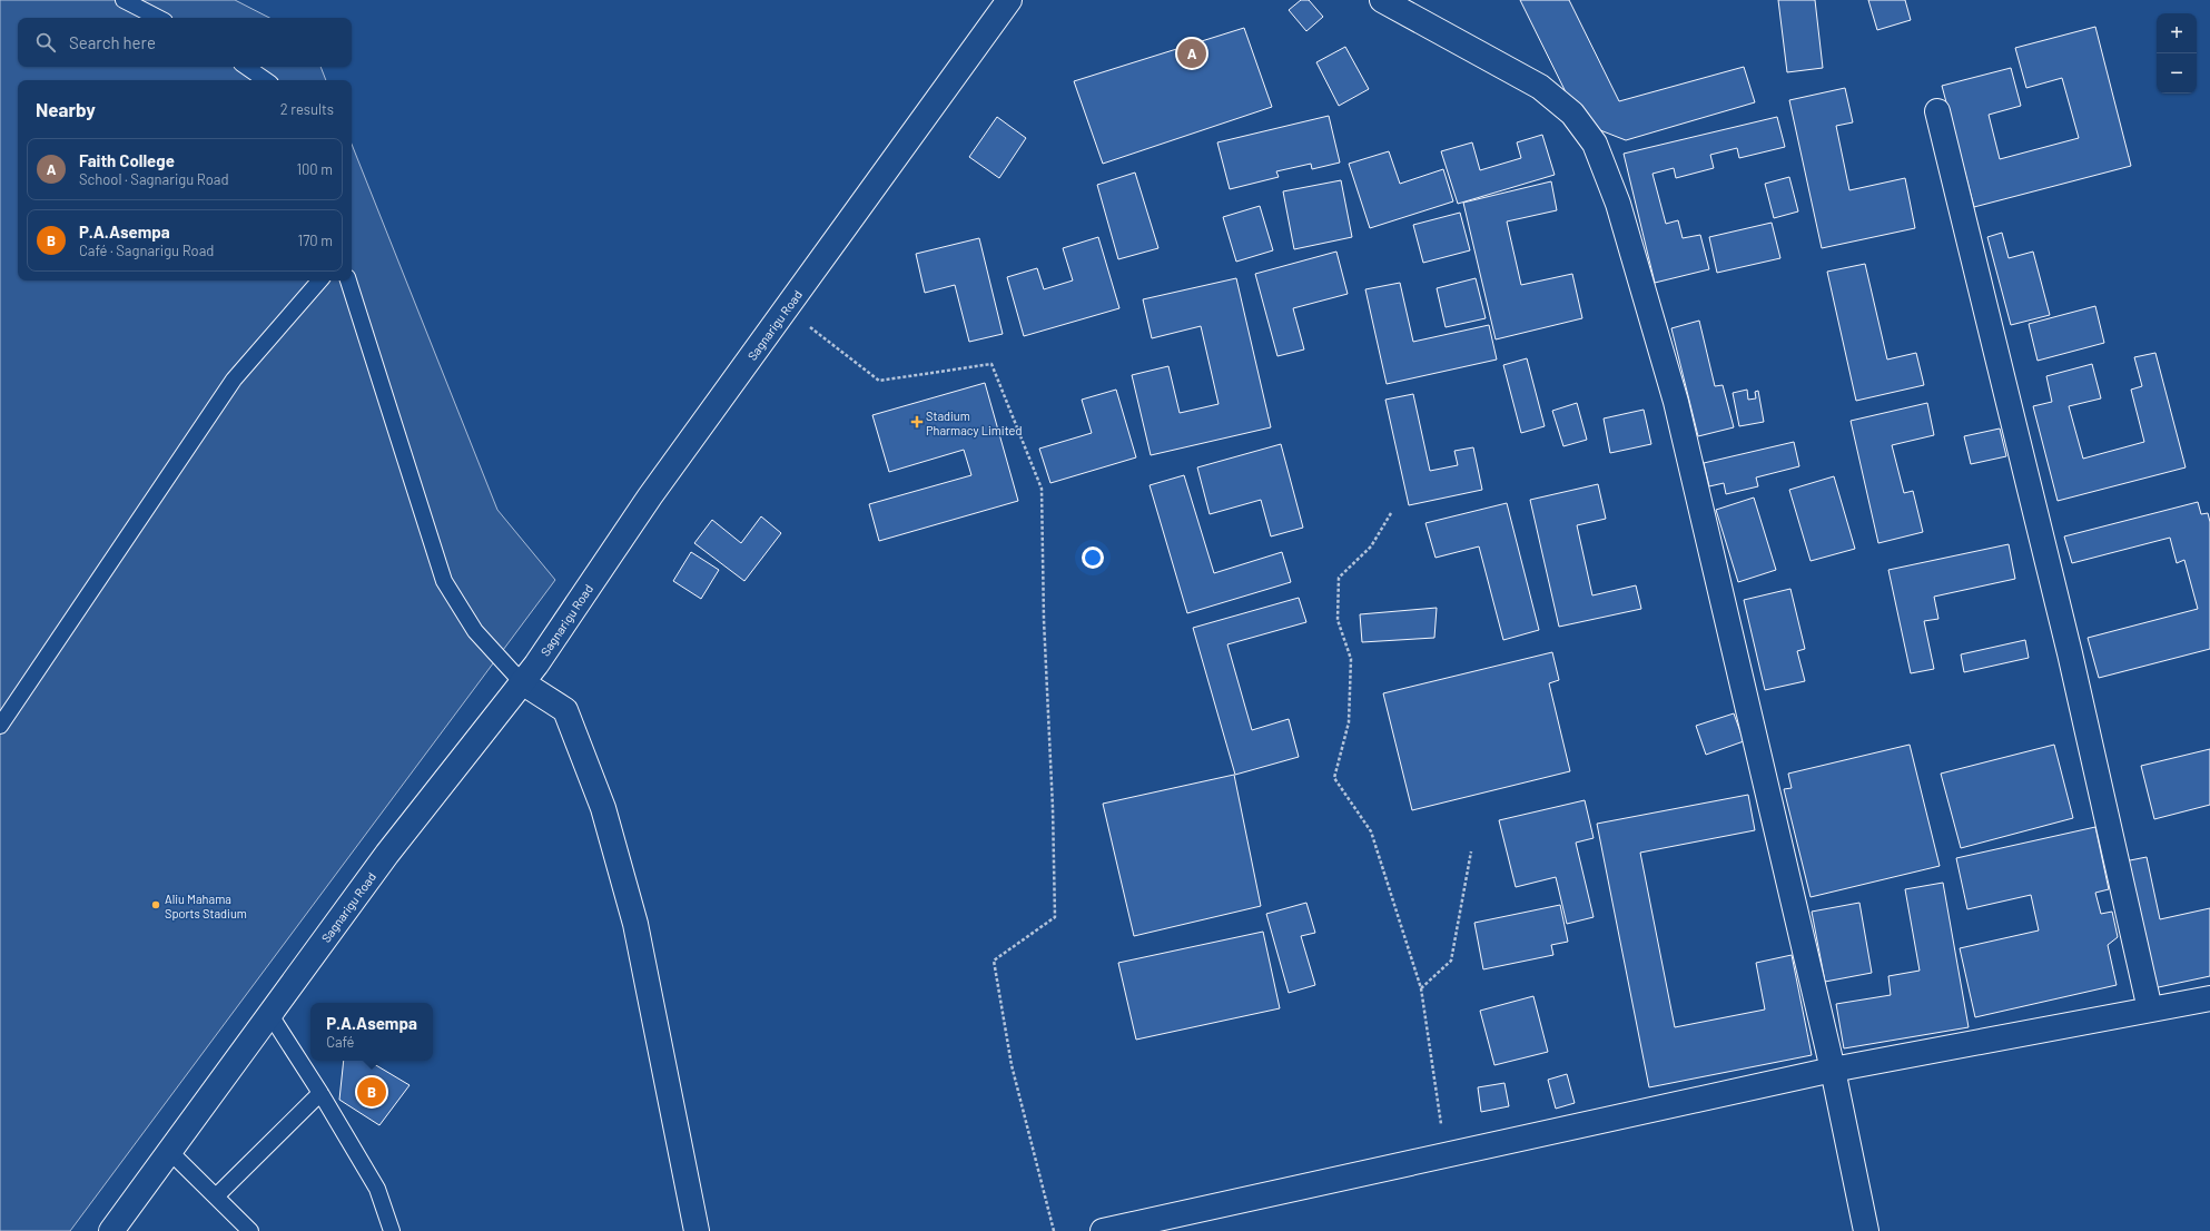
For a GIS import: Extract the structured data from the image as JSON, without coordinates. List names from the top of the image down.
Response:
{
  "streets": {
    "street": ["Sagnarigu Road"]
  },
  "places": {
    "health": ["Stadium Pharmacy Limited"],
    "other": ["Aliu Mahama Sports Stadium"]
  },
  "page": {
    "map_buttons": ["+", "−"],
    "search": "Search here",
    "pins": ["A", "B"],
    "heading": ["Nearby", "2 results"],
    "list": [
      {
        "mark": "A",
        "name": "Faith College",
        "note": "School · Sagnarigu Road",
        "value": "100 m"
      },
      {
        "mark": "B",
        "name": "P.A.Asempa",
        "note": "Café · Sagnarigu Road",
        "value": "170 m"
      }
    ],
    "popup": ["P.A.Asempa", "Café"]
  }
}
